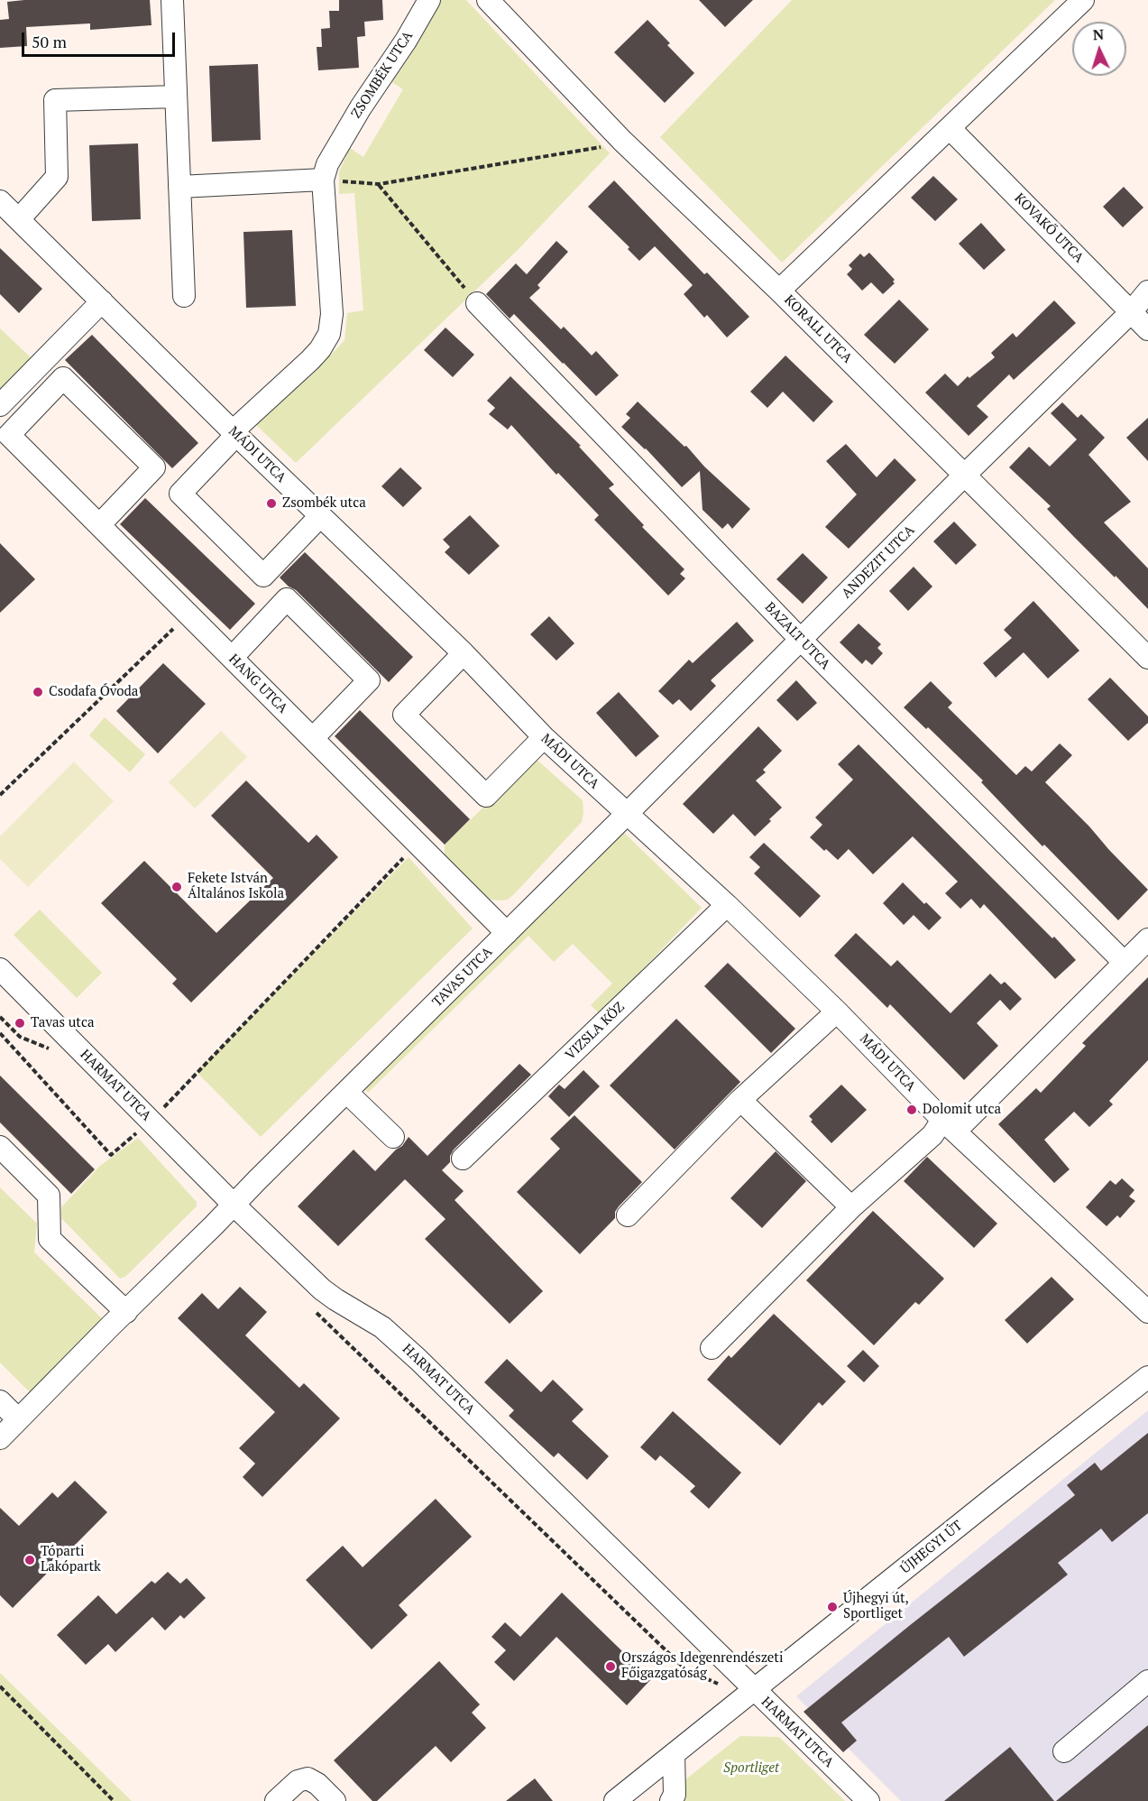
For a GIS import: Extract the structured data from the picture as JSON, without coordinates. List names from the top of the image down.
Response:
{
  "streets": {
    "street": [
      "ZSOMBÉK UTCA",
      "KOVAKŐ UTCA",
      "KORALL UTCA",
      "MÁDI UTCA",
      "ANDEZIT UTCA",
      "BAZALT UTCA",
      "HANG UTCA",
      "TAVAS UTCA",
      "VIZSLA KÖZ",
      "HARMAT UTCA",
      "ÚJHEGYI ÚT"
    ]
  },
  "crossings": [
    ["ZSOMBÉK UTCA", "MÁDI UTCA"],
    ["KOVAKŐ UTCA", "ANDEZIT UTCA"],
    ["KORALL UTCA", "ANDEZIT UTCA"],
    ["MÁDI UTCA", "ANDEZIT UTCA"],
    ["MÁDI UTCA", "TAVAS UTCA"],
    ["MÁDI UTCA", "VIZSLA KÖZ"],
    ["ANDEZIT UTCA", "BAZALT UTCA"],
    ["ANDEZIT UTCA", "TAVAS UTCA"],
    ["HANG UTCA", "TAVAS UTCA"],
    ["TAVAS UTCA", "HARMAT UTCA"],
    ["HARMAT UTCA", "ÚJHEGYI ÚT"]
  ],
  "parks": ["Sportliget"],
  "places": [
    "Zsombék utca",
    "Csodafa Óvoda",
    "Fekete István Általános Iskola",
    "Tavas utca",
    "Dolomit utca",
    "Tóparti Lakópartk",
    "Újhegyi út, Sportliget",
    "Országos Idegenrendészeti Főigazgatóság"
  ],
  "scale_bar": "50 m",
  "north": "top"
}
